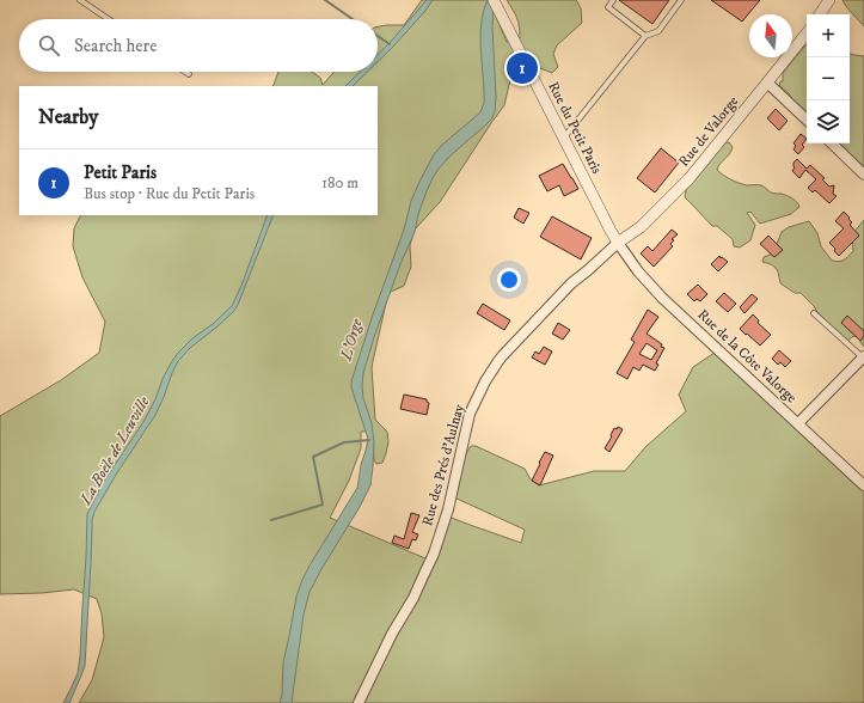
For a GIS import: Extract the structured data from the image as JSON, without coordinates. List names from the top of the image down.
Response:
{
  "streets": {
    "street": [
      "Rue du Petit Paris",
      "Rue de Valorge",
      "Rue de la Côte Valorge",
      "Rue des Prés d'Aulnay"
    ]
  },
  "crossings": [
    ["Rue du Petit Paris", "Rue de Valorge"],
    ["Rue du Petit Paris", "Rue de la Côte Valorge"],
    ["Rue du Petit Paris", "Rue des Prés d'Aulnay"],
    ["Rue de Valorge", "Rue de la Côte Valorge"],
    ["Rue de Valorge", "Rue des Prés d'Aulnay"],
    ["Rue de la Côte Valorge", "Rue des Prés d'Aulnay"]
  ],
  "water": ["L'Orge", "La Boële de Leuville"],
  "north": "top",
  "page": {
    "map_buttons": ["+", "−"],
    "search": "Search here",
    "pins": "1",
    "heading": "Nearby",
    "list": [
      {
        "mark": "1",
        "name": "Petit Paris",
        "note": "Bus stop · Rue du Petit Paris",
        "value": "180 m"
      }
    ]
  }
}
